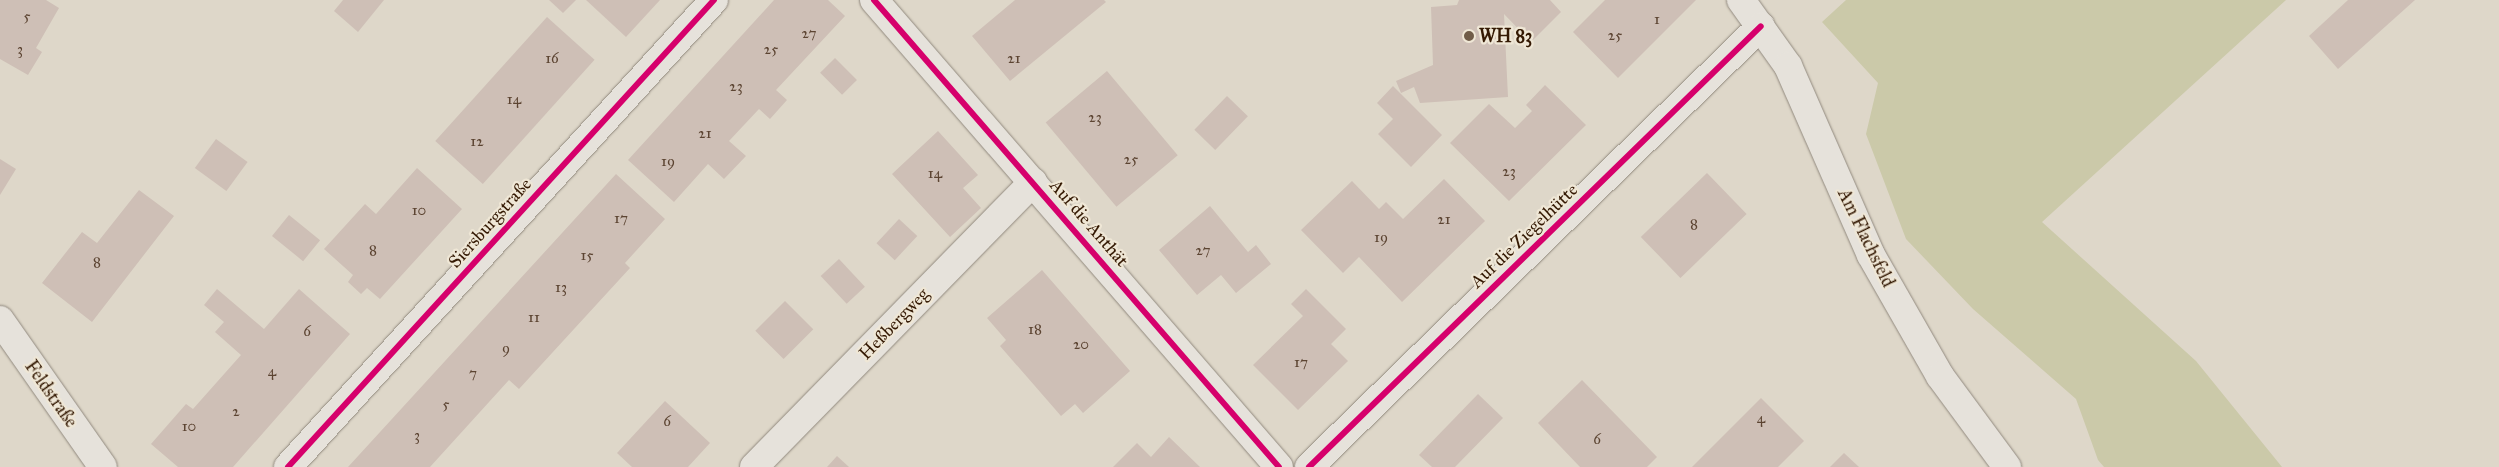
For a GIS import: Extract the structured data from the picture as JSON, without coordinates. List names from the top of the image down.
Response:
{
  "streets": {
    "street": [
      "Siersburgstraße",
      "Auf die Anthät",
      "Auf die Ziegelhütte",
      "Am Flachsfeld",
      "Heßbergweg",
      "Feldstraße"
    ]
  },
  "crossings": [
    ["Auf die Anthät", "Heßbergweg"],
    ["Auf die Ziegelhütte", "Am Flachsfeld"]
  ],
  "places": ["WH 83"],
  "house_numbers": [
    "5",
    "1",
    "27",
    "25",
    "3",
    "25",
    "16",
    "21",
    "23",
    "14",
    "23",
    "21",
    "12",
    "25",
    "19",
    "23",
    "14",
    "10",
    "17",
    "21",
    "8",
    "19",
    "8",
    "27",
    "15",
    "8",
    "13",
    "11",
    "18",
    "6",
    "20",
    "9",
    "17",
    "4",
    "7",
    "5",
    "2",
    "4",
    "6",
    "10",
    "3",
    "6"
  ]
}
